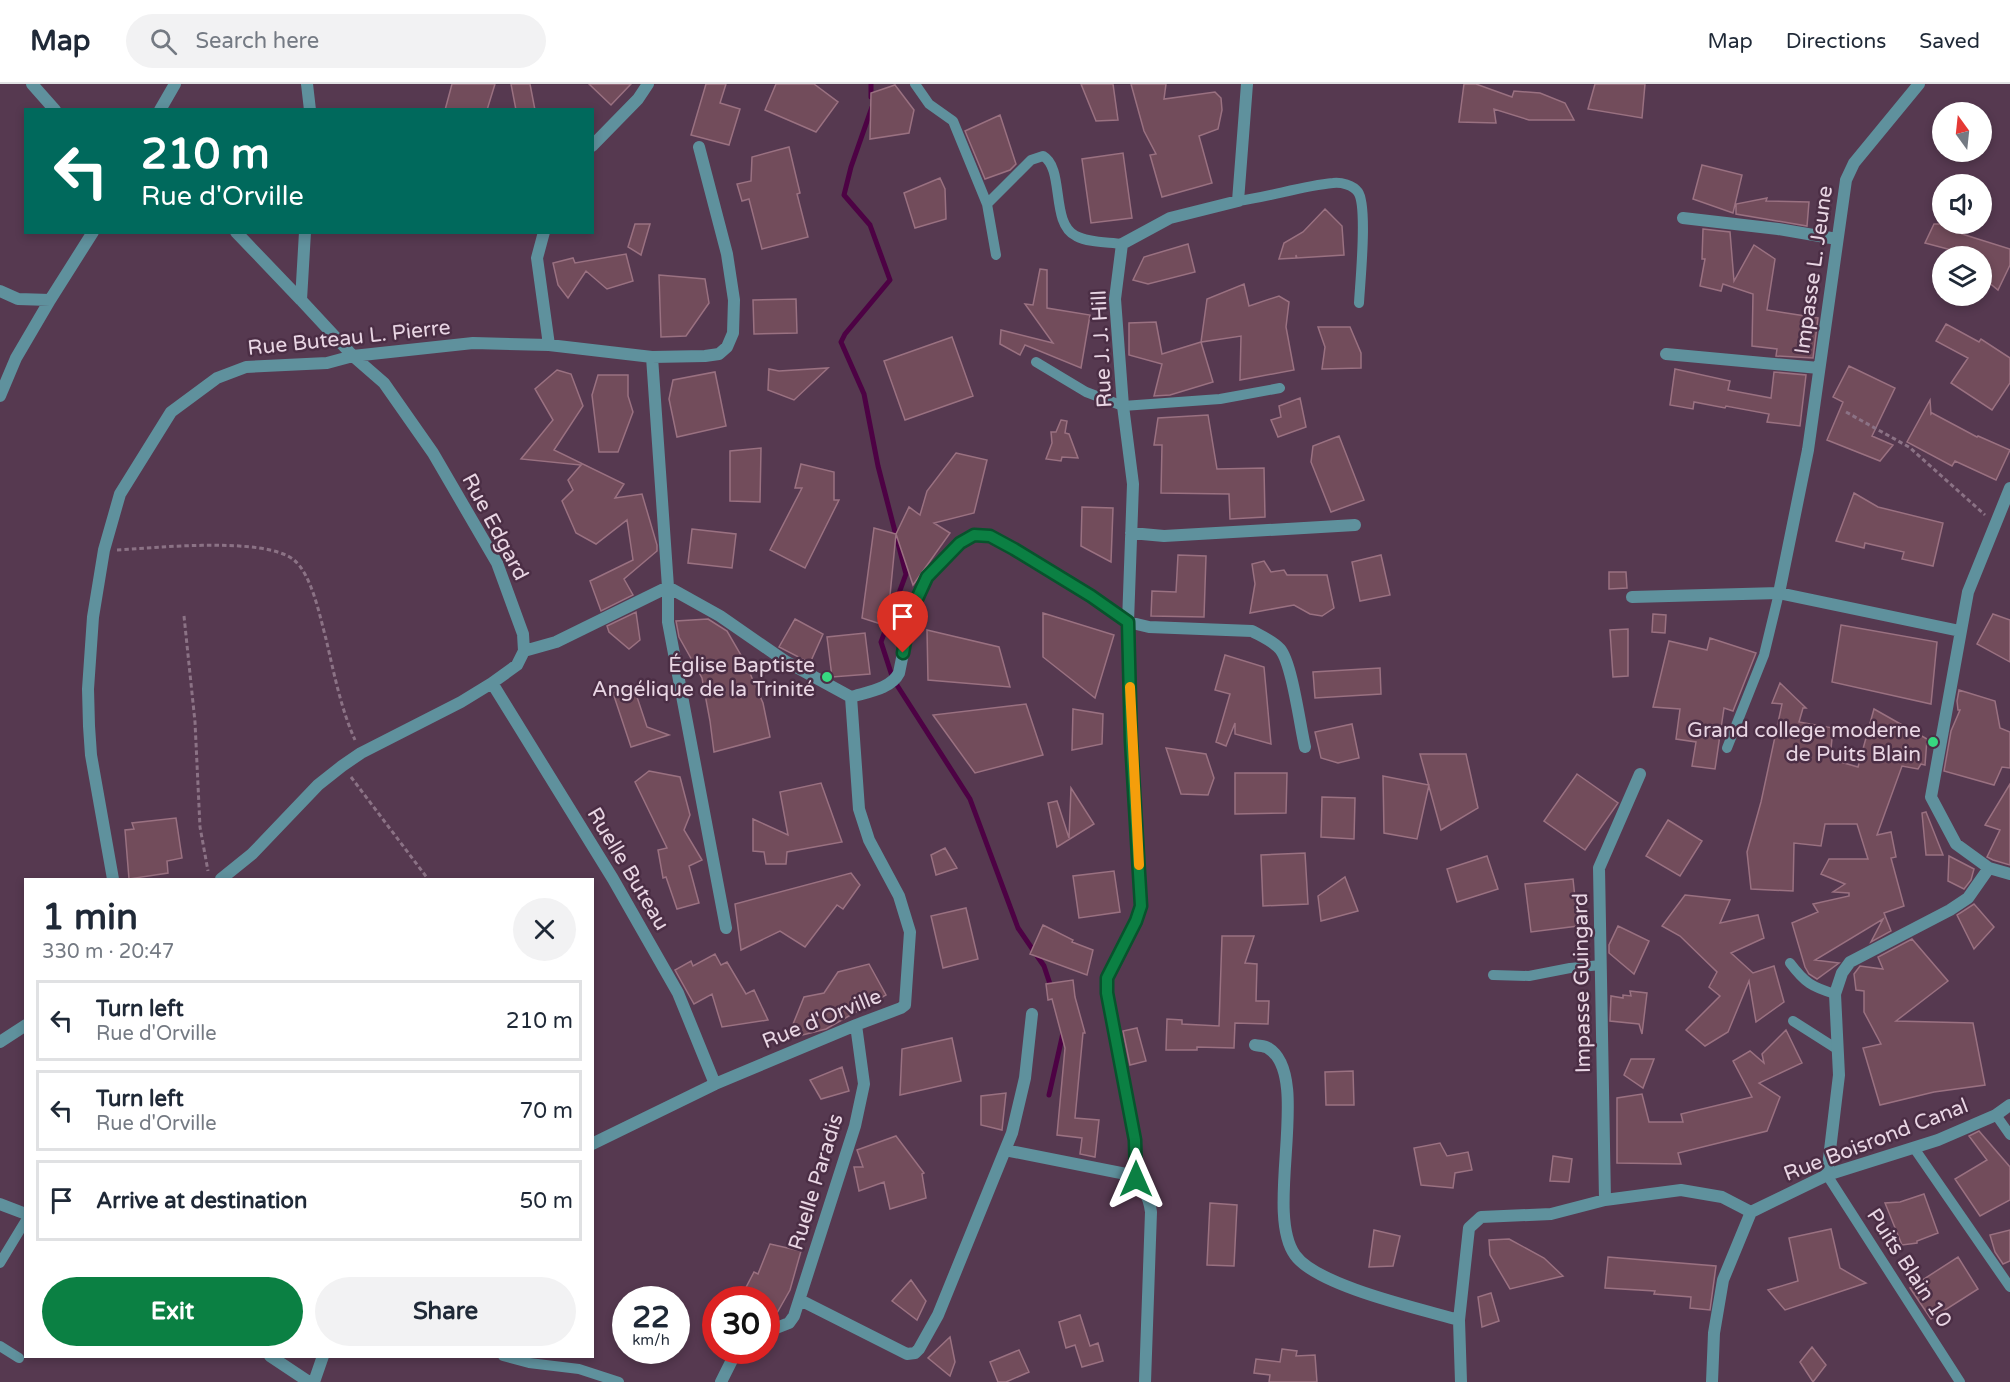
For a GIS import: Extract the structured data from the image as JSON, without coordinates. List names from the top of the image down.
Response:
{
  "streets": {
    "street": [
      "Impasse L. Jeune",
      "Rue Buteau L. Pierre",
      "Rue J. J. Hill",
      "Rue Edgard",
      "Ruelle Buteau",
      "Impasse Guingard",
      "Rue d'Orville",
      "Rue Boisrond Canal",
      "Ruelle Paradis"
    ],
    "lane": ["Puits Blain 10"]
  },
  "crossings": [
    ["Rue Buteau L. Pierre", "Rue Edgard"],
    ["Ruelle Buteau", "Rue d'Orville"],
    ["Rue d'Orville", "Ruelle Paradis"],
    ["Rue Boisrond Canal", "Puits Blain 10"]
  ],
  "places": ["Église Baptiste Angélique de la Trinité", "Grand college moderne de Puits Blain"],
  "north": "top",
  "page": {
    "header": "Map",
    "search": "Search here",
    "nav": ["Map", "Directions", "Saved"],
    "turn": ["210 m", "Rue d'Orville"],
    "heading": ["1 min", "330 m · 20:47"],
    "list": [
      {
        "name": "Turn left",
        "note": "Rue d'Orville",
        "value": "210 m"
      },
      {
        "name": "Turn left",
        "note": "Rue d'Orville",
        "value": "70 m"
      },
      {
        "name": "Arrive at destination",
        "value": "50 m"
      }
    ],
    "buttons": ["Exit", "Share"],
    "speed": "22 km/h",
    "limit": "30"
  }
}
